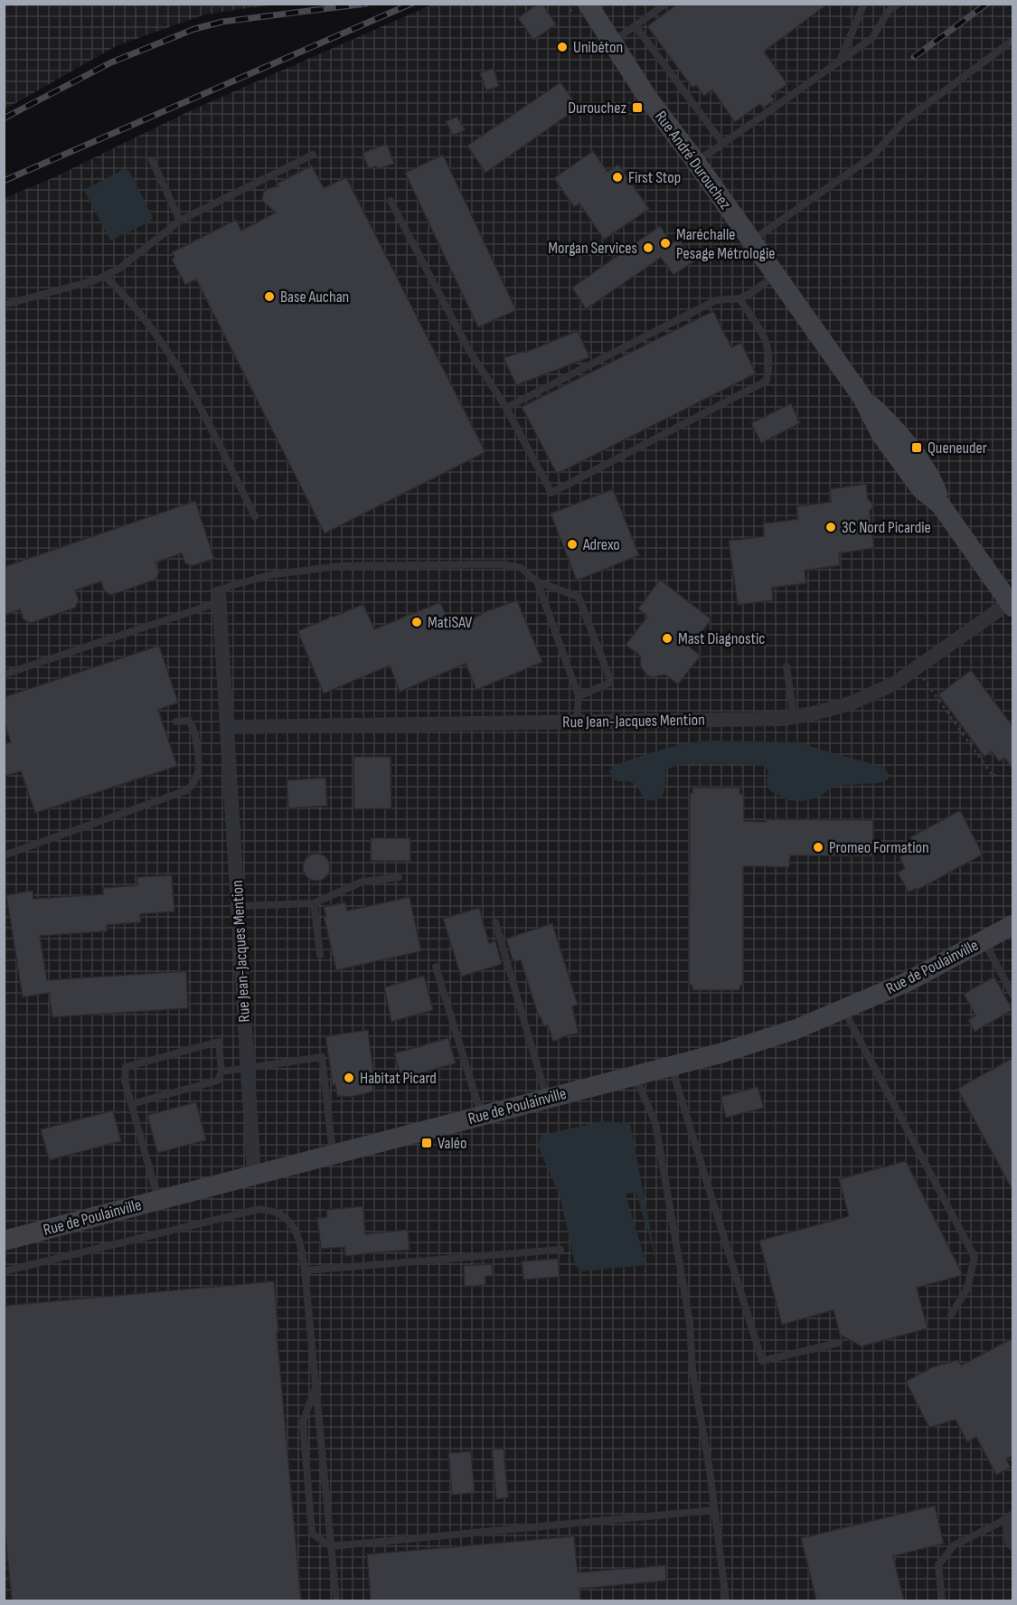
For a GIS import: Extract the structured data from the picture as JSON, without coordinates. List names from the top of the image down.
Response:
{
  "streets": {
    "street": ["Rue André Durouchez", "Rue Jean-Jacques Mention", "Rue de Poulainville"]
  },
  "crossings": [
    ["Rue André Durouchez", "Rue Jean-Jacques Mention"],
    ["Rue Jean-Jacques Mention", "Rue de Poulainville"]
  ],
  "places": {
    "other": [
      "Unibéton",
      "First Stop",
      "Maréchalle Pesage Métrologie",
      "Morgan Services",
      "Base Auchan",
      "3C Nord Picardie",
      "Adrexo",
      "MatiSAV",
      "Mast Diagnostic",
      "Promeo Formation",
      "Habitat Picard"
    ],
    "transit": ["Durouchez", "Queneuder", "Valéo"]
  }
}
